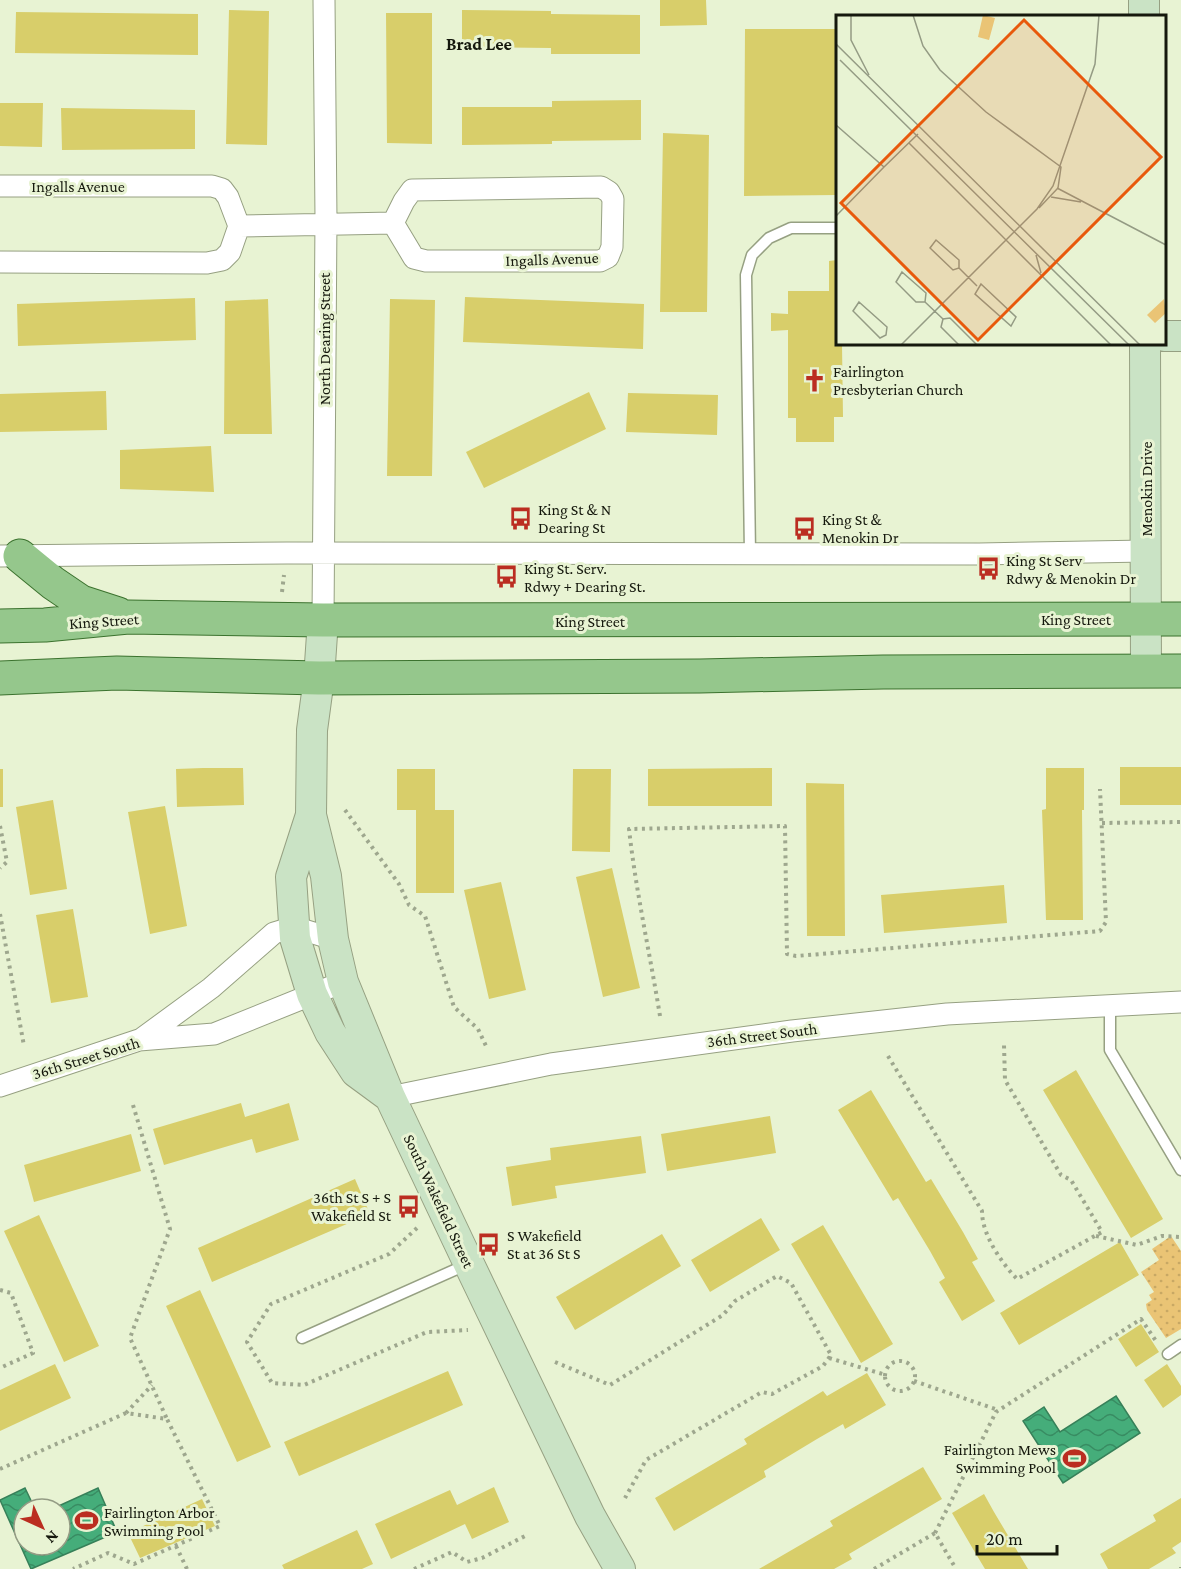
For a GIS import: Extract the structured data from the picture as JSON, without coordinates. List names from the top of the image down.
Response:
{
  "streets": {
    "main road": ["King Street"],
    "street": [
      "Ingalls Avenue",
      "North Dearing Street",
      "Menokin Drive",
      "36th Street South",
      "South Wakefield Street"
    ]
  },
  "crossings": [
    ["North Dearing Street", "King Street"],
    ["North Dearing Street", "South Wakefield Street"],
    ["Menokin Drive", "King Street"],
    ["36th Street South", "South Wakefield Street"]
  ],
  "districts": ["Brad Lee"],
  "places": {
    "church": ["Fairlington Presbyterian Church"],
    "bus stop": [
      "King St & N Dearing St",
      "King St & Menokin Dr",
      "King St Serv Rdwy & Menokin Dr",
      "King St. Serv. Rdwy + Dearing St.",
      "36th St S + S Wakefield St",
      "S Wakefield St at 36 St S"
    ],
    "sports": ["Fairlington Mews Swimming Pool", "Fairlington Arbor Swimming Pool"]
  },
  "scale_bar": "20 m",
  "north": "bottom right"
}
